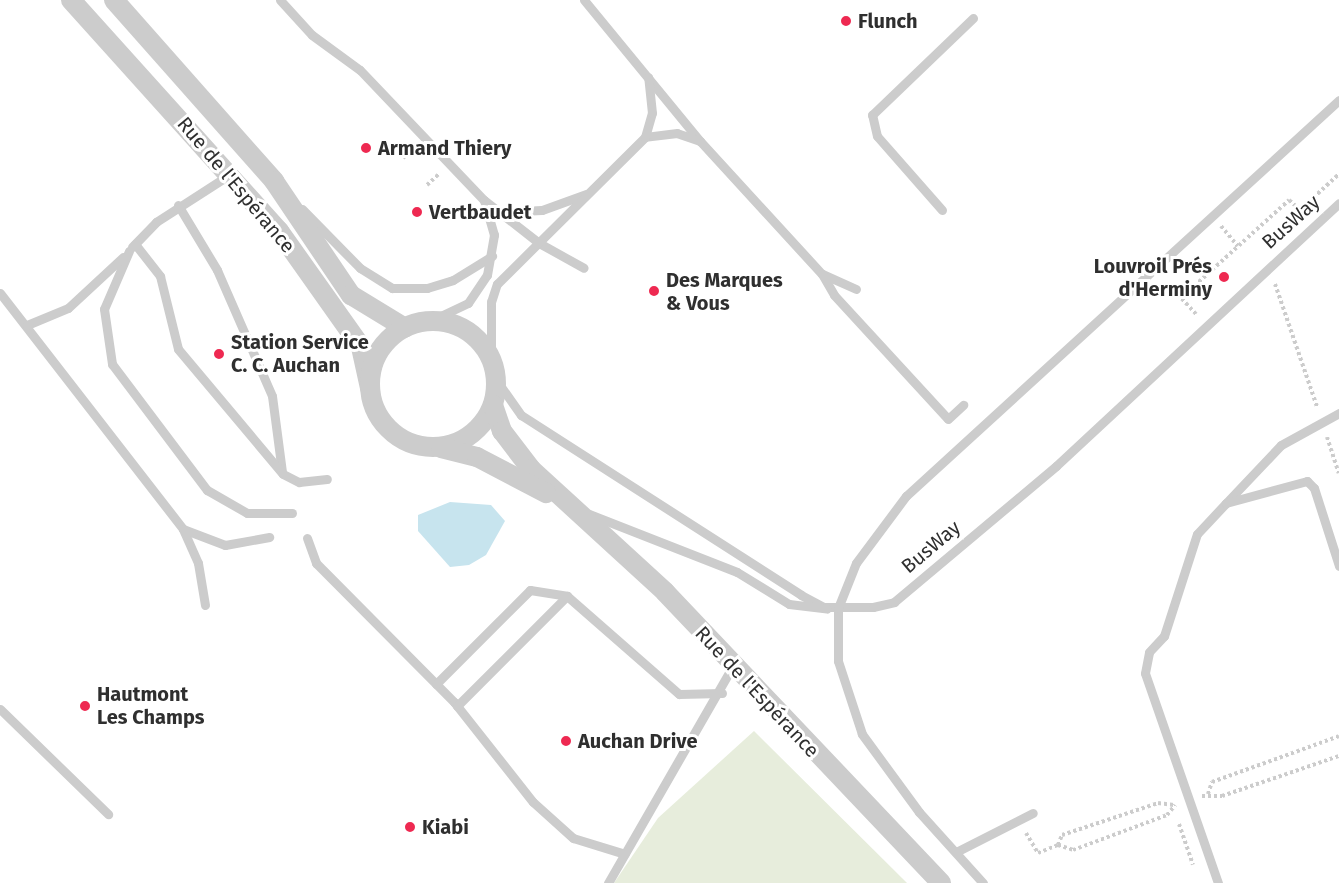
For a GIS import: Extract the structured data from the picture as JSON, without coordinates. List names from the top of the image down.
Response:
{
  "streets": {
    "street": ["Rue de l'Espérance"],
    "lane": ["BusWay"]
  },
  "crossings": [
    ["Rue de l'Espérance", "BusWay"]
  ],
  "places": [
    "Flunch",
    "Armand Thiery",
    "Vertbaudet",
    "Louvroil Prés d'Herminy",
    "Des Marques & Vous",
    "Station Service C. C. Auchan",
    "Hautmont Les Champs",
    "Auchan Drive",
    "Kiabi"
  ]
}
